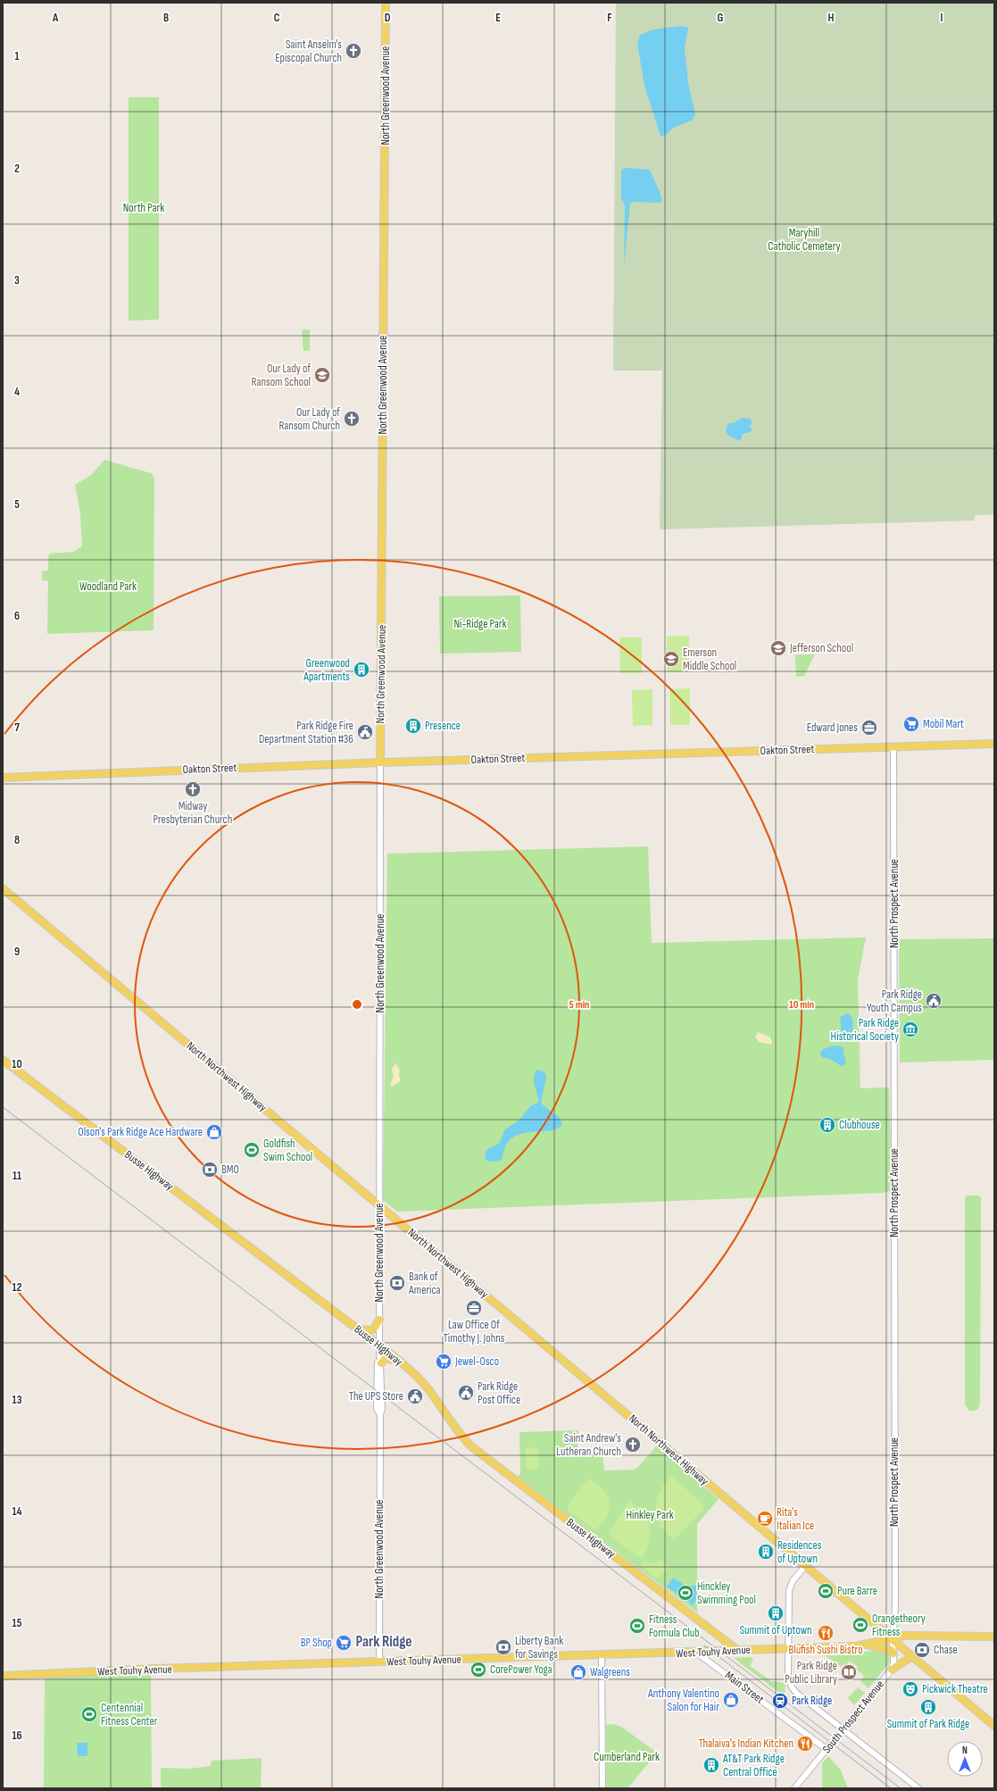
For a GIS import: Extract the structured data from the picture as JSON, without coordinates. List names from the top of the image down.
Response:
{
  "streets": {
    "main road": [
      "North Greenwood Avenue",
      "Oakton Street",
      "North Northwest Highway",
      "Busse Highway",
      "West Touhy Avenue"
    ],
    "street": ["North Prospect Avenue", "Main Street", "South Prospect Avenue"]
  },
  "crossings": [
    ["North Greenwood Avenue", "Oakton Street"],
    ["North Greenwood Avenue", "North Northwest Highway"],
    ["North Greenwood Avenue", "Busse Highway"],
    ["North Greenwood Avenue", "West Touhy Avenue"],
    ["Oakton Street", "North Prospect Avenue"],
    ["North Prospect Avenue", "North Northwest Highway"],
    ["North Prospect Avenue", "West Touhy Avenue"],
    ["North Prospect Avenue", "South Prospect Avenue"],
    ["North Northwest Highway", "West Touhy Avenue"],
    ["North Northwest Highway", "South Prospect Avenue"],
    ["Busse Highway", "West Touhy Avenue"],
    ["West Touhy Avenue", "Main Street"],
    ["West Touhy Avenue", "South Prospect Avenue"],
    ["Main Street", "South Prospect Avenue"]
  ],
  "districts": ["Park Ridge"],
  "parks": [
    "North Park",
    "Maryhill Catholic Cemetery",
    "Woodland Park",
    "Ni-Ridge Park",
    "Hinkley Park",
    "Cumberland Park"
  ],
  "places": {
    "church": [
      "Saint Anselm's Episcopal Church",
      "Our Lady of Ransom Church",
      "Midway Presbyterian Church",
      "Saint Andrew's Lutheran Church"
    ],
    "school or university": ["Our Lady of Ransom School", "Jefferson School", "Emerson Middle School"],
    "building": [
      "Greenwood Apartments",
      "Presence",
      "Clubhouse",
      "Residences of Uptown",
      "Summit of Uptown",
      "Summit of Park Ridge",
      "AT&T Park Ridge Central Office"
    ],
    "supermarket": ["Mobil Mart", "Jewel-Osco", "BP Shop"],
    "office": ["Edward Jones", "Law Office Of Timothy J. Johns"],
    "public building": [
      "Park Ridge Fire Department Station #36",
      "Park Ridge Youth Campus",
      "Park Ridge Post Office",
      "The UPS Store"
    ],
    "museum": ["Park Ridge Historical Society"],
    "shop": ["Olson's Park Ridge Ace Hardware", "Walgreens", "Anthony Valentino Salon for Hair"],
    "sports": [
      "Goldfish Swim School",
      "Pure Barre",
      "Hinckley Swimming Pool",
      "Orangetheory Fitness",
      "Fitness Formula Club",
      "CorePower Yoga",
      "Centennial Fitness Center"
    ],
    "bank": [
      "BMO",
      "Bank of America",
      "Liberty Bank for Savings",
      "Chase"
    ],
    "cafe": ["Rita's Italian Ice"],
    "restaurant": ["Blufish Sushi Bistro", "Thalaiva's Indian Kitchen"],
    "library": ["Park Ridge Public Library"],
    "theatre": ["Pickwick Theatre"],
    "station": ["Park Ridge"]
  },
  "north": "top",
  "grid": {
    "columns": [
      "A",
      "B",
      "C",
      "D",
      "E",
      "F",
      "G",
      "H",
      "I"
    ],
    "rows": [
      "1",
      "2",
      "3",
      "4",
      "5",
      "6",
      "7",
      "8",
      "9",
      "10",
      "11",
      "12",
      "13",
      "14",
      "15",
      "16"
    ]
  },
  "rings": ["5 min", "10 min"]
}
